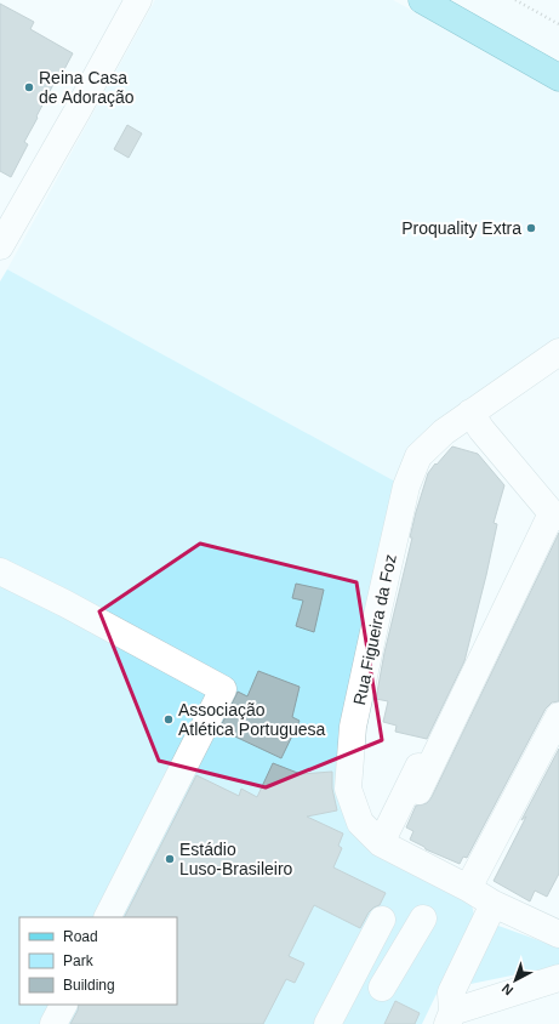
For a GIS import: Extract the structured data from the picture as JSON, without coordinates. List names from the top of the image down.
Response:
{
  "streets": {
    "street": ["Rua Figueira da Foz"]
  },
  "places": [
    "Reina Casa de Adoração",
    "Proquality Extra",
    "Associação Atlética Portuguesa",
    "Estádio Luso-Brasileiro"
  ],
  "legend": ["Road", "Park", "Building"],
  "north": "bottom left"
}
